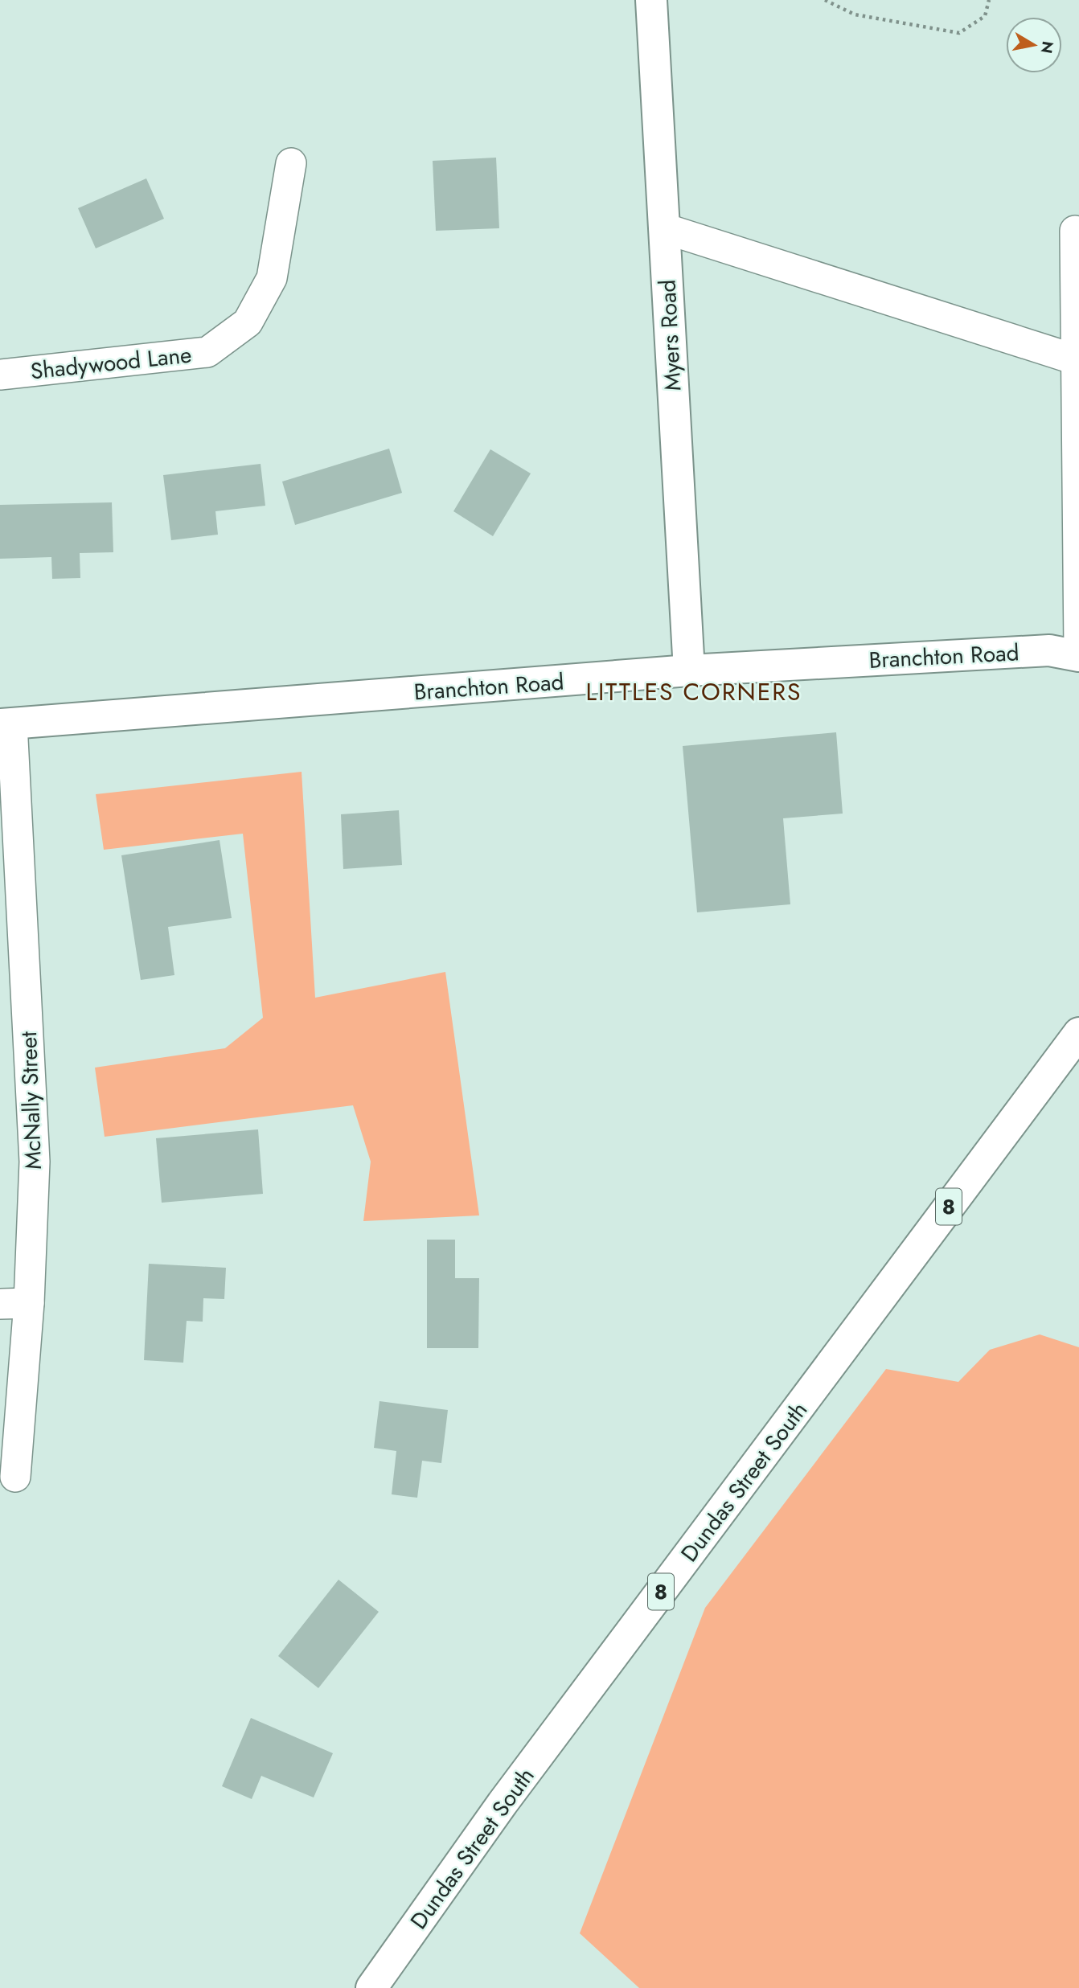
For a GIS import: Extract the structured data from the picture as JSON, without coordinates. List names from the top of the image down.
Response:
{
  "streets": {
    "main road": [
      "Myers Road",
      "Branchton Road",
      "8",
      "Dundas Street South"
    ],
    "street": ["Shadywood Lane", "McNally Street"]
  },
  "crossings": [
    ["Myers Road", "Branchton Road"],
    ["Branchton Road", "McNally Street"]
  ],
  "districts": ["LITTLES CORNERS"],
  "north": "right"
}
